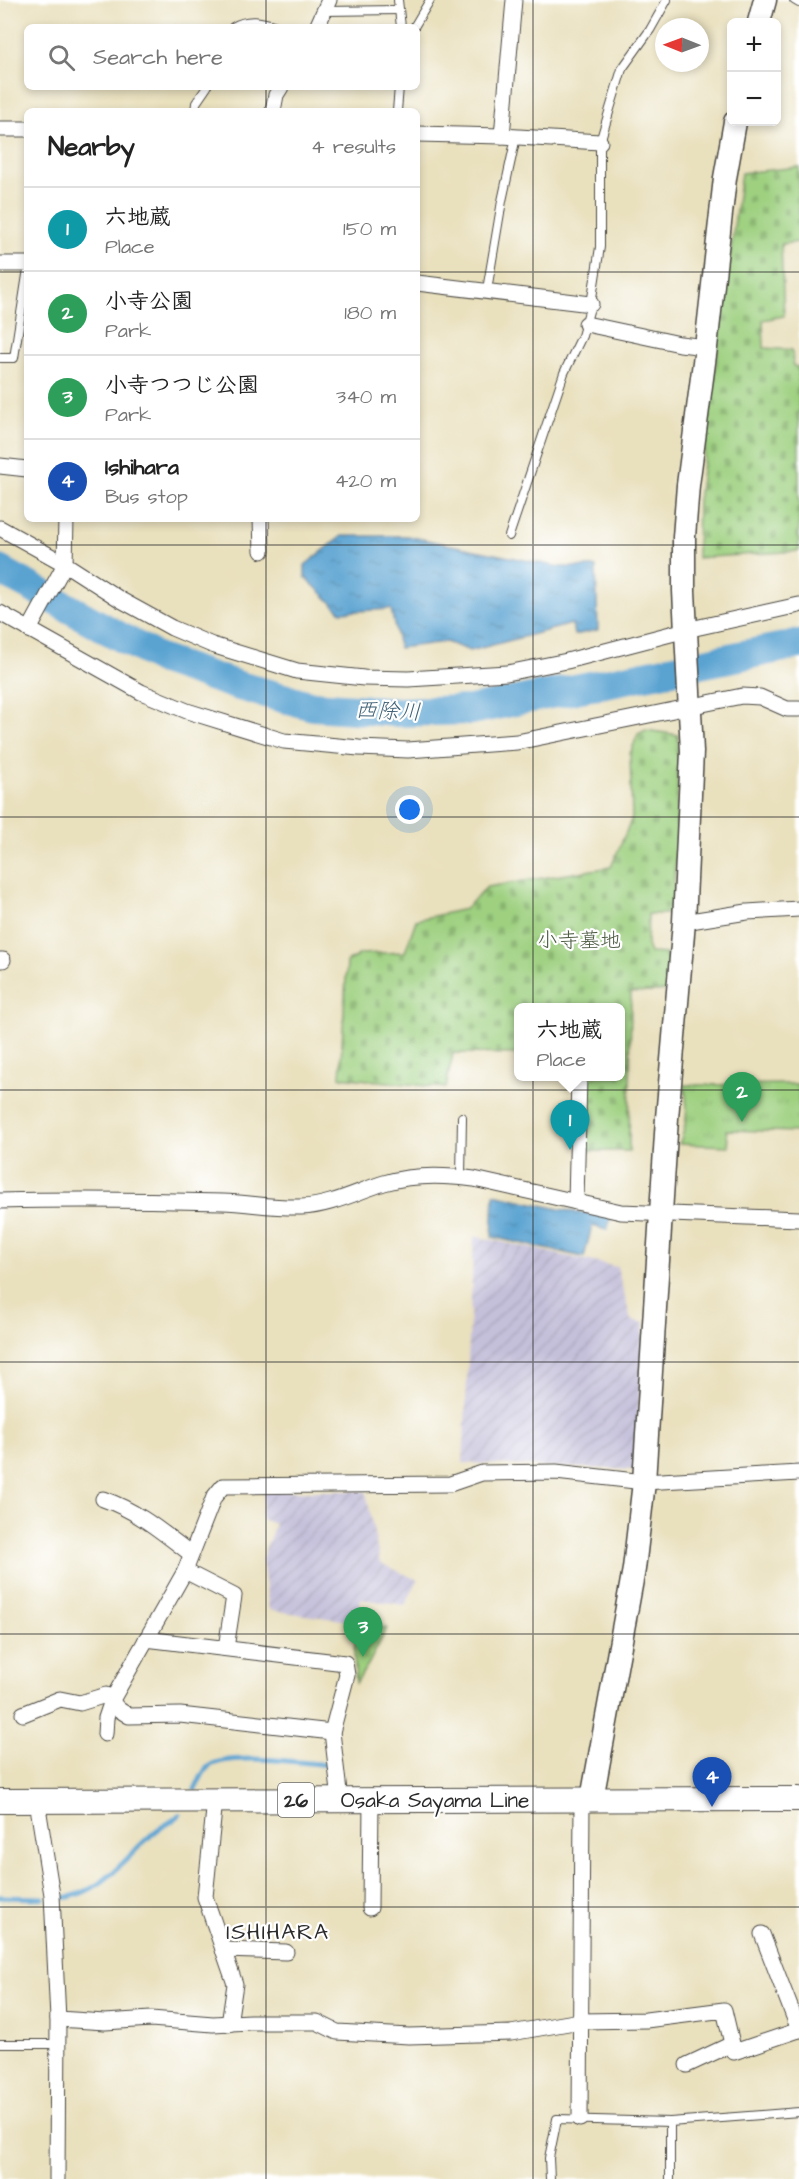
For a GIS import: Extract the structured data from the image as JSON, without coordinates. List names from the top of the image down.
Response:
{
  "streets": {
    "main road": ["26", "Osaka Sayama Line"]
  },
  "districts": ["ISHIHARA"],
  "water": ["西除川"],
  "parks": ["小寺墓地"],
  "north": "left",
  "page": {
    "map_buttons": ["+", "−"],
    "search": "Search here",
    "heading": ["Nearby", "4 results"],
    "list": [
      {
        "mark": "1",
        "name": "六地蔵",
        "note": "Place",
        "value": "150 m"
      },
      {
        "mark": "2",
        "name": "小寺公園",
        "note": "Park",
        "value": "180 m"
      },
      {
        "mark": "3",
        "name": "小寺つつじ公園",
        "note": "Park",
        "value": "340 m"
      },
      {
        "mark": "4",
        "name": "Ishihara",
        "note": "Bus stop",
        "value": "420 m"
      }
    ],
    "popup": ["六地蔵", "Place"],
    "pins": [
      "2",
      "1",
      "3",
      "4"
    ]
  }
}
